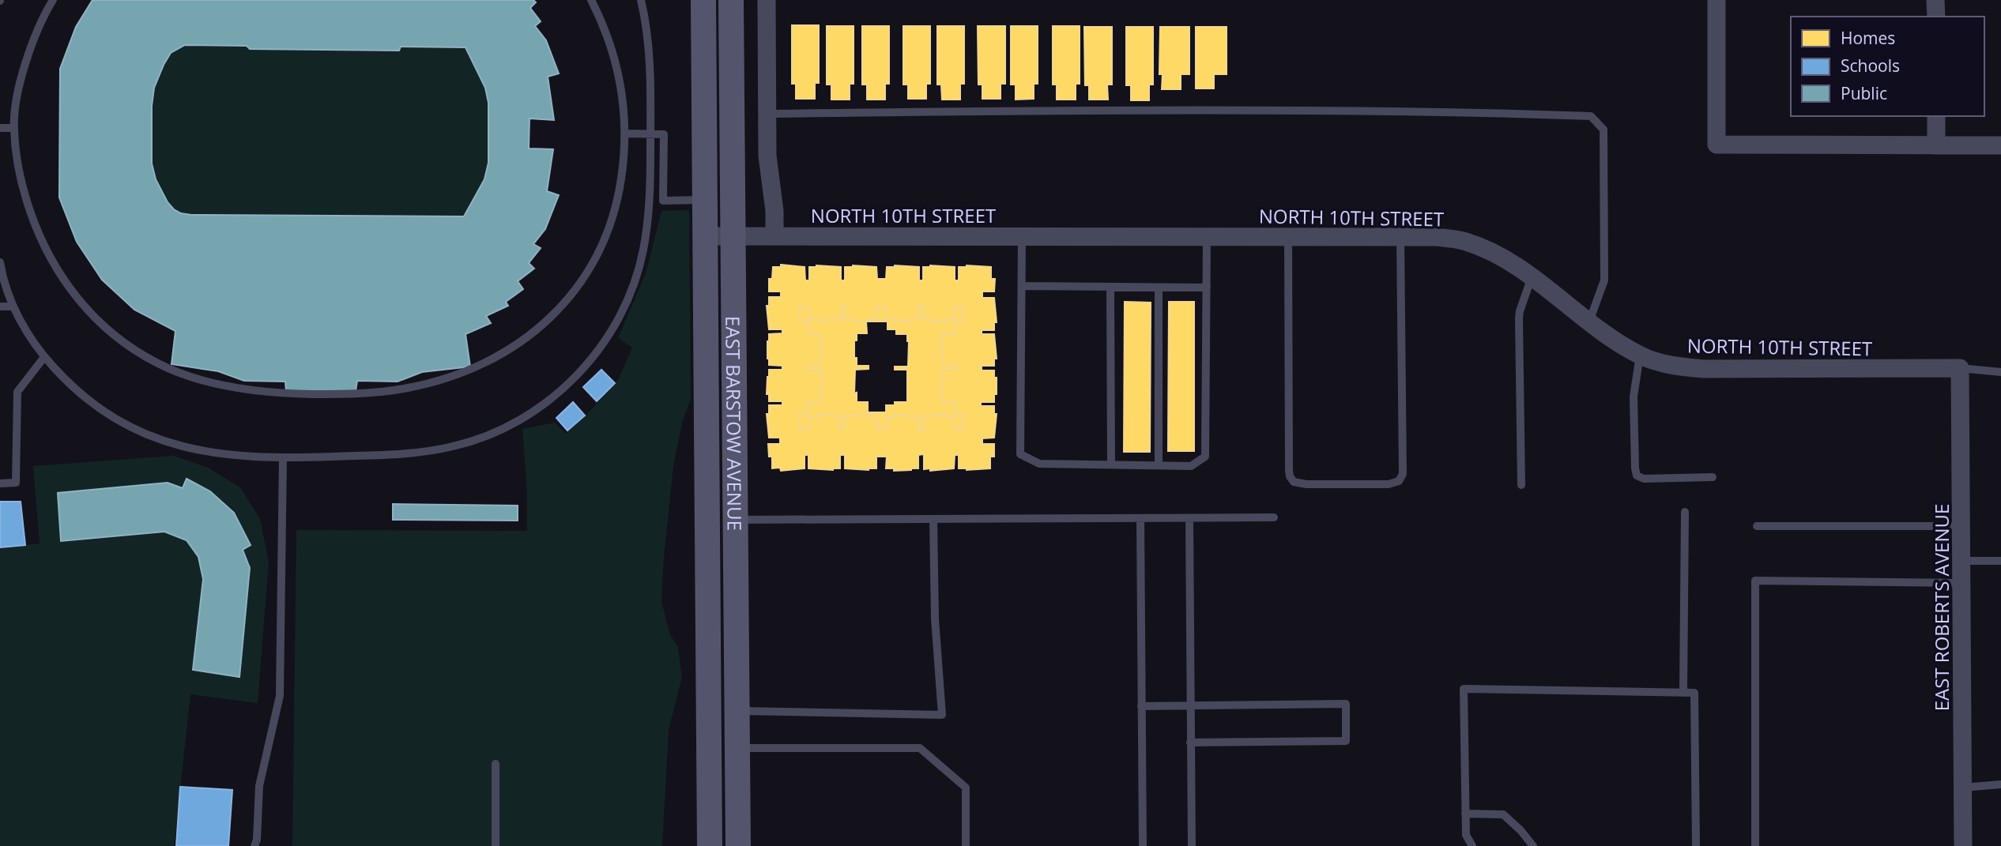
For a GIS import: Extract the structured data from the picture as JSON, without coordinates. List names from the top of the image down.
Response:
{
  "streets": {
    "main road": ["EAST BARSTOW AVENUE"],
    "street": ["NORTH 10TH STREET", "EAST ROBERTS AVENUE"]
  },
  "crossings": [
    ["NORTH 10TH STREET", "EAST BARSTOW AVENUE"],
    ["NORTH 10TH STREET", "EAST ROBERTS AVENUE"]
  ],
  "legend": ["Homes", "Schools", "Public"]
}
